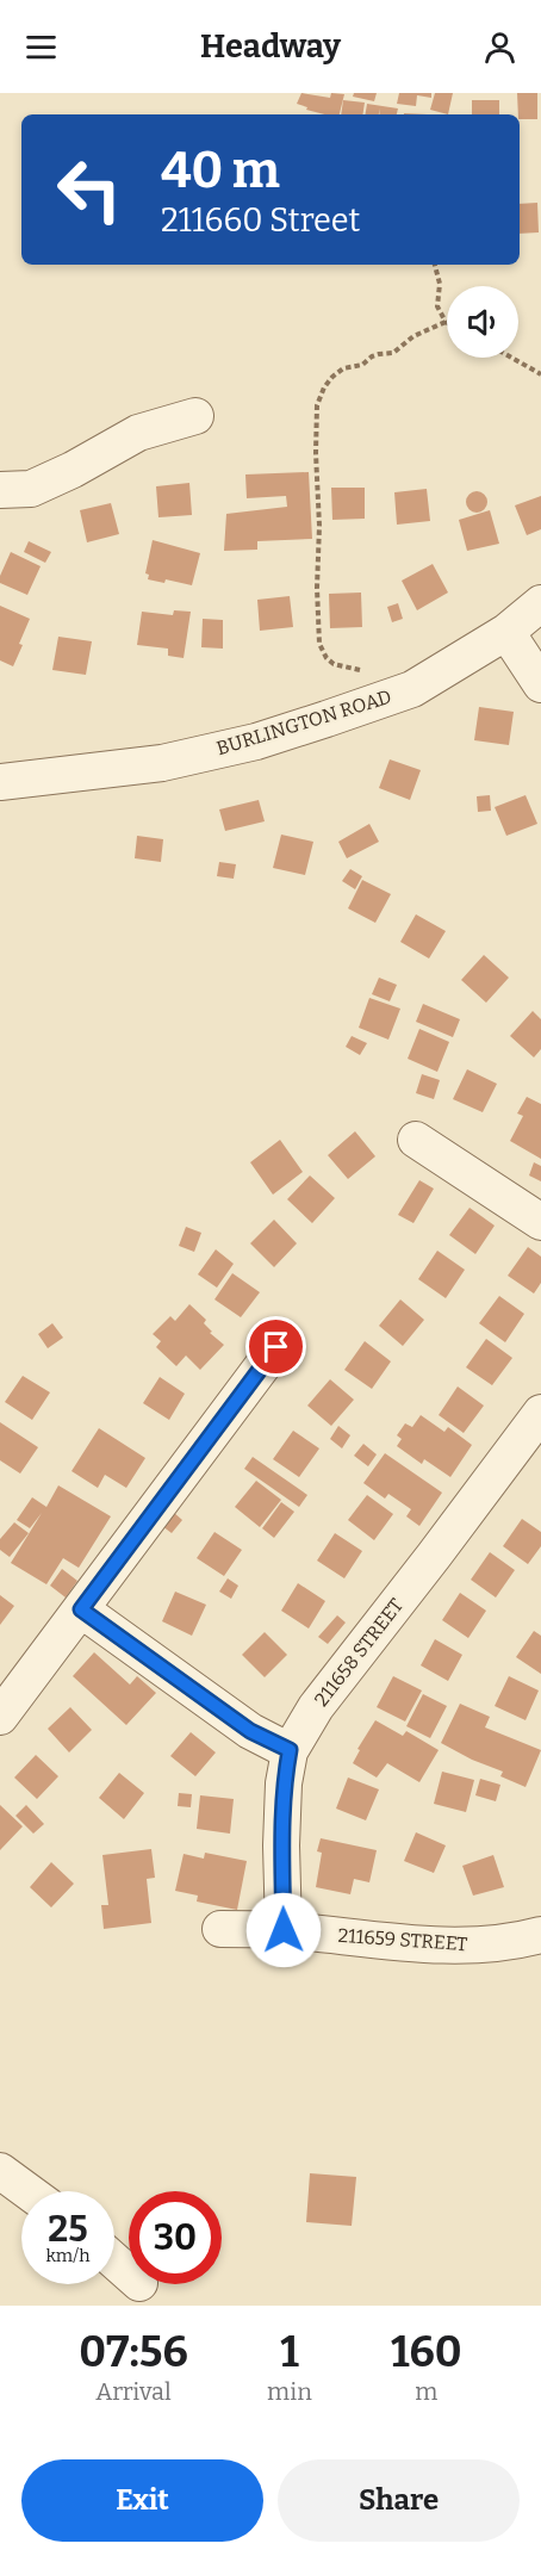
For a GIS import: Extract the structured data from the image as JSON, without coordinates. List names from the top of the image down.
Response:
{
  "streets": {
    "street": ["BURLINGTON ROAD", "211658 STREET", "211659 STREET"]
  },
  "crossings": [
    ["211658 STREET", "211659 STREET"]
  ],
  "page": {
    "header": "Headway",
    "turn": ["40 m", "211660 Street"],
    "speed": "25 km/h",
    "limit": "30",
    "eta": [
      "07:56",
      "Arrival",
      "1",
      "min",
      "160",
      "m"
    ],
    "buttons": ["Exit", "Share"]
  }
}
